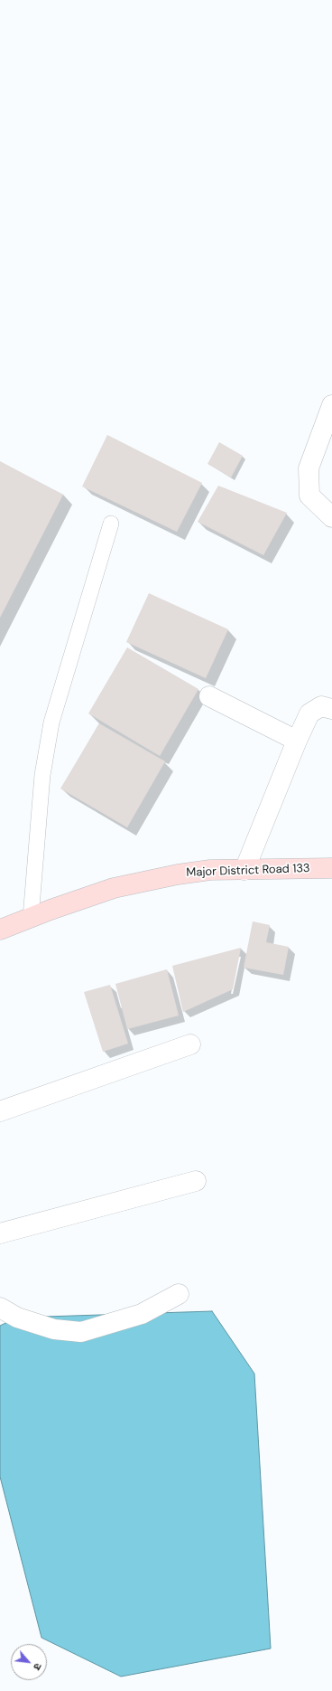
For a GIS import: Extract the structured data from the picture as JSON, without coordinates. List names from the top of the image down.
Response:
{
  "streets": {
    "main road": ["Major District Road 133"]
  },
  "north": "bottom right"
}
